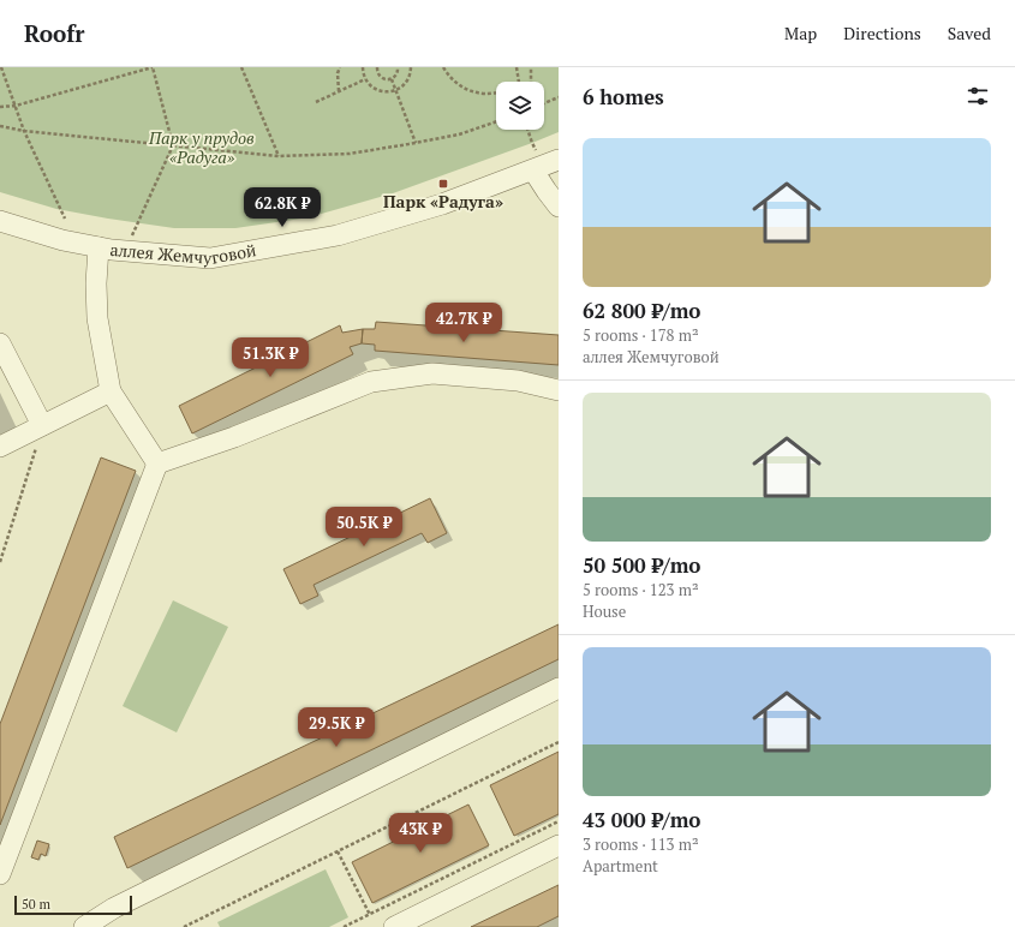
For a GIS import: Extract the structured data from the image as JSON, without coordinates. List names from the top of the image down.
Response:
{
  "streets": {
    "street": ["аллея Жемчуговой"]
  },
  "parks": ["Парк у прудов «Радуга»"],
  "places": {
    "transit": ["Парк «Радуга»"]
  },
  "scale_bar": "50 m",
  "page": {
    "header": "Roofr",
    "nav": ["Map", "Directions", "Saved"],
    "heading": "6 homes",
    "list": [
      {
        "name": "62 800 ₽/mo",
        "note": "5 rooms · 178 m² · аллея Жемчуговой"
      },
      {
        "name": "50 500 ₽/mo",
        "note": "5 rooms · 123 m² · House"
      },
      {
        "name": "43 000 ₽/mo",
        "note": "3 rooms · 113 m² · Apartment"
      }
    ],
    "price": [
      "62.8K ₽",
      "42.7K ₽",
      "51.3K ₽",
      "50.5K ₽",
      "29.5K ₽",
      "43K ₽"
    ],
    "scale": "50 m"
  }
}
